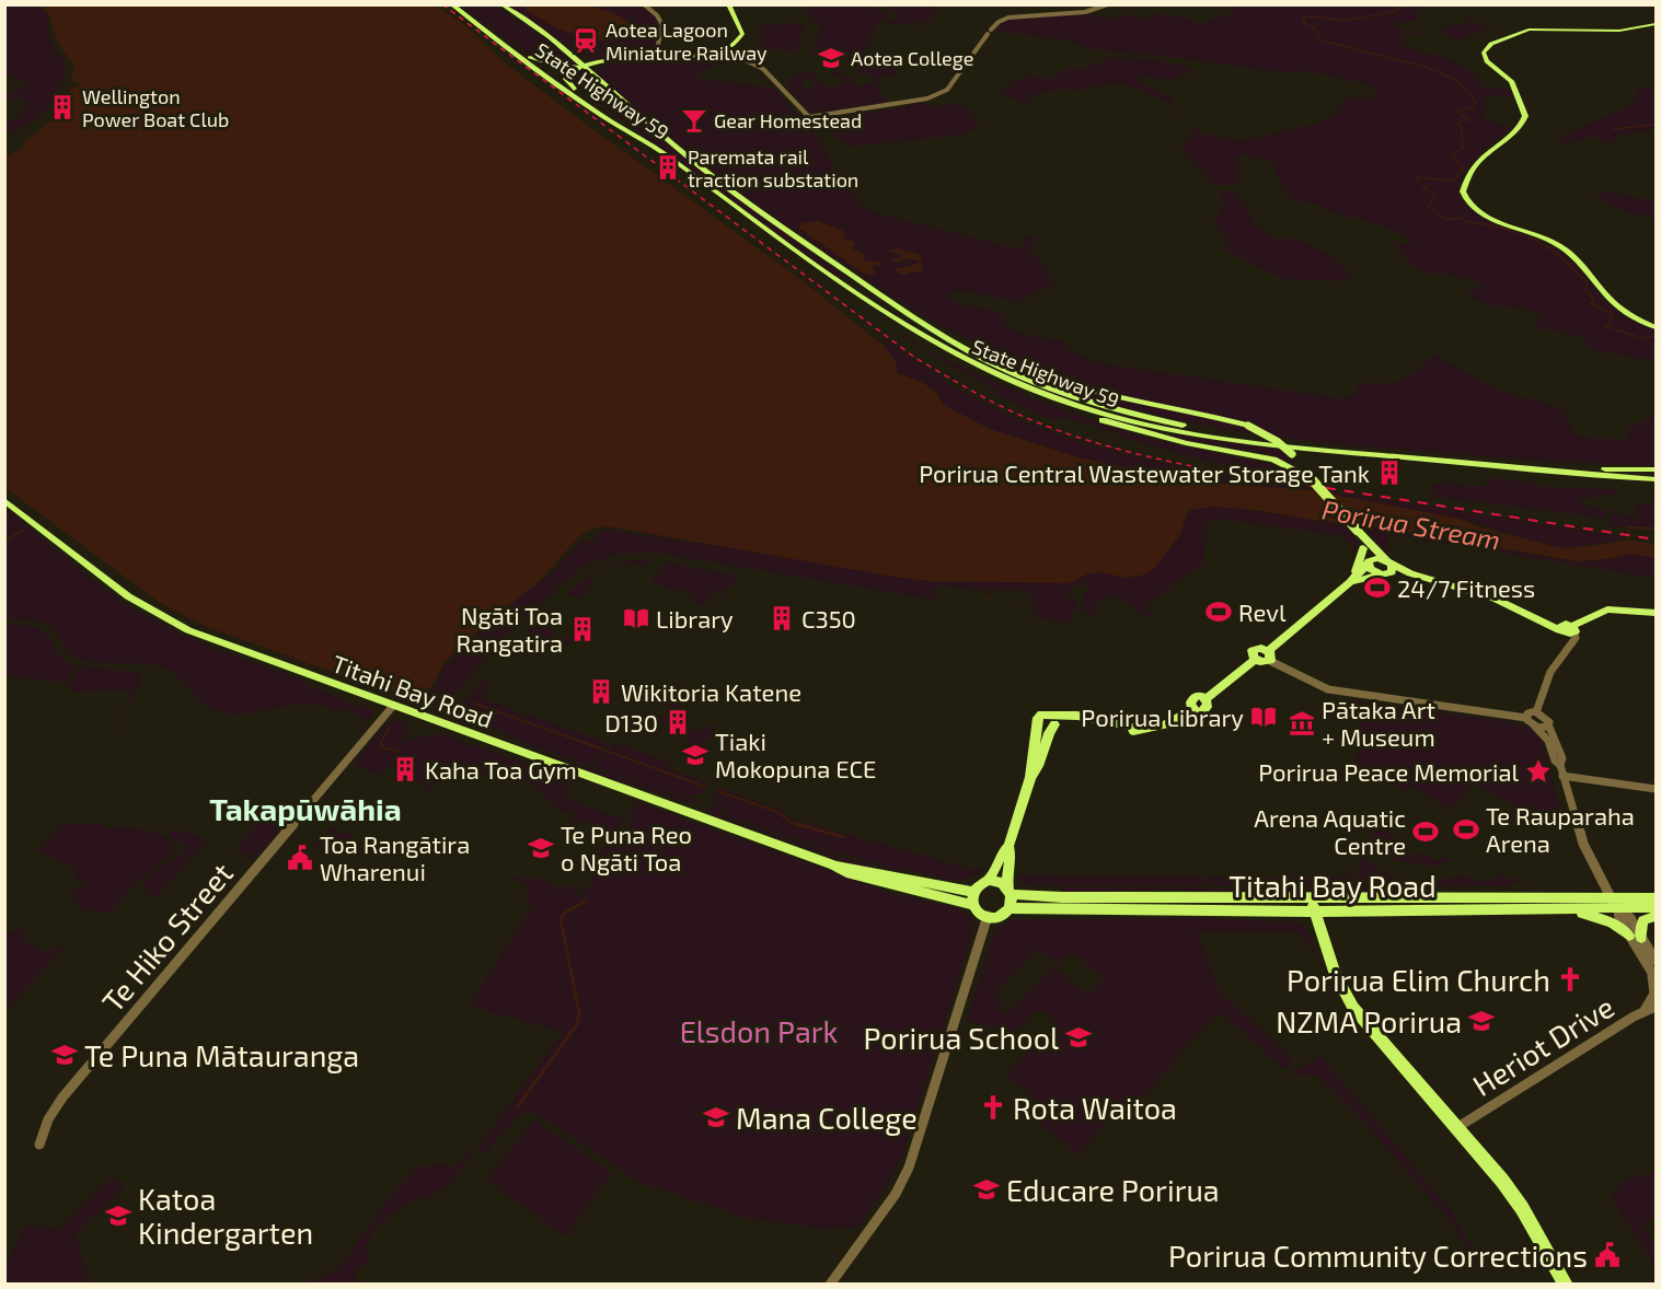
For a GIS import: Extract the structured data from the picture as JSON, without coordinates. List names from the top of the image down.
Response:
{
  "streets": {
    "main road": ["State Highway 59", "Titahi Bay Road"],
    "street": ["Te Hiko Street", "Heriot Drive"]
  },
  "crossings": [
    ["Titahi Bay Road", "Te Hiko Street"]
  ],
  "districts": ["Takapūwāhia"],
  "water": ["Porirua Stream"],
  "parks": ["Elsdon Park"],
  "places": {
    "station": ["Aotea Lagoon Miniature Railway"],
    "school or university": [
      "Aotea College",
      "Tiaki Mokopuna ECE",
      "Te Puna Reo o Ngāti Toa",
      "NZMA Porirua",
      "Porirua School",
      "Te Puna Mātauranga",
      "Mana College",
      "Educare Porirua",
      "Katoa Kindergarten"
    ],
    "building": [
      "Wellington Power Boat Club",
      "Paremata rail traction substation",
      "Porirua Central Wastewater Storage Tank",
      "C350",
      "Ngāti Toa Rangatira",
      "Wikitoria Katene",
      "D130",
      "Kaha Toa Gym"
    ],
    "bar": ["Gear Homestead"],
    "sports": [
      "24/7 Fitness",
      "Revl",
      "Te Rauparaha Arena",
      "Arena Aquatic Centre"
    ],
    "library": ["Library", "Porirua Library"],
    "museum": ["Pātaka Art + Museum"],
    "place": ["Porirua Peace Memorial"],
    "public building": ["Toa Rangātira Wharenui", "Porirua Community Corrections"],
    "church": ["Porirua Elim Church", "Rota Waitoa"]
  }
}
